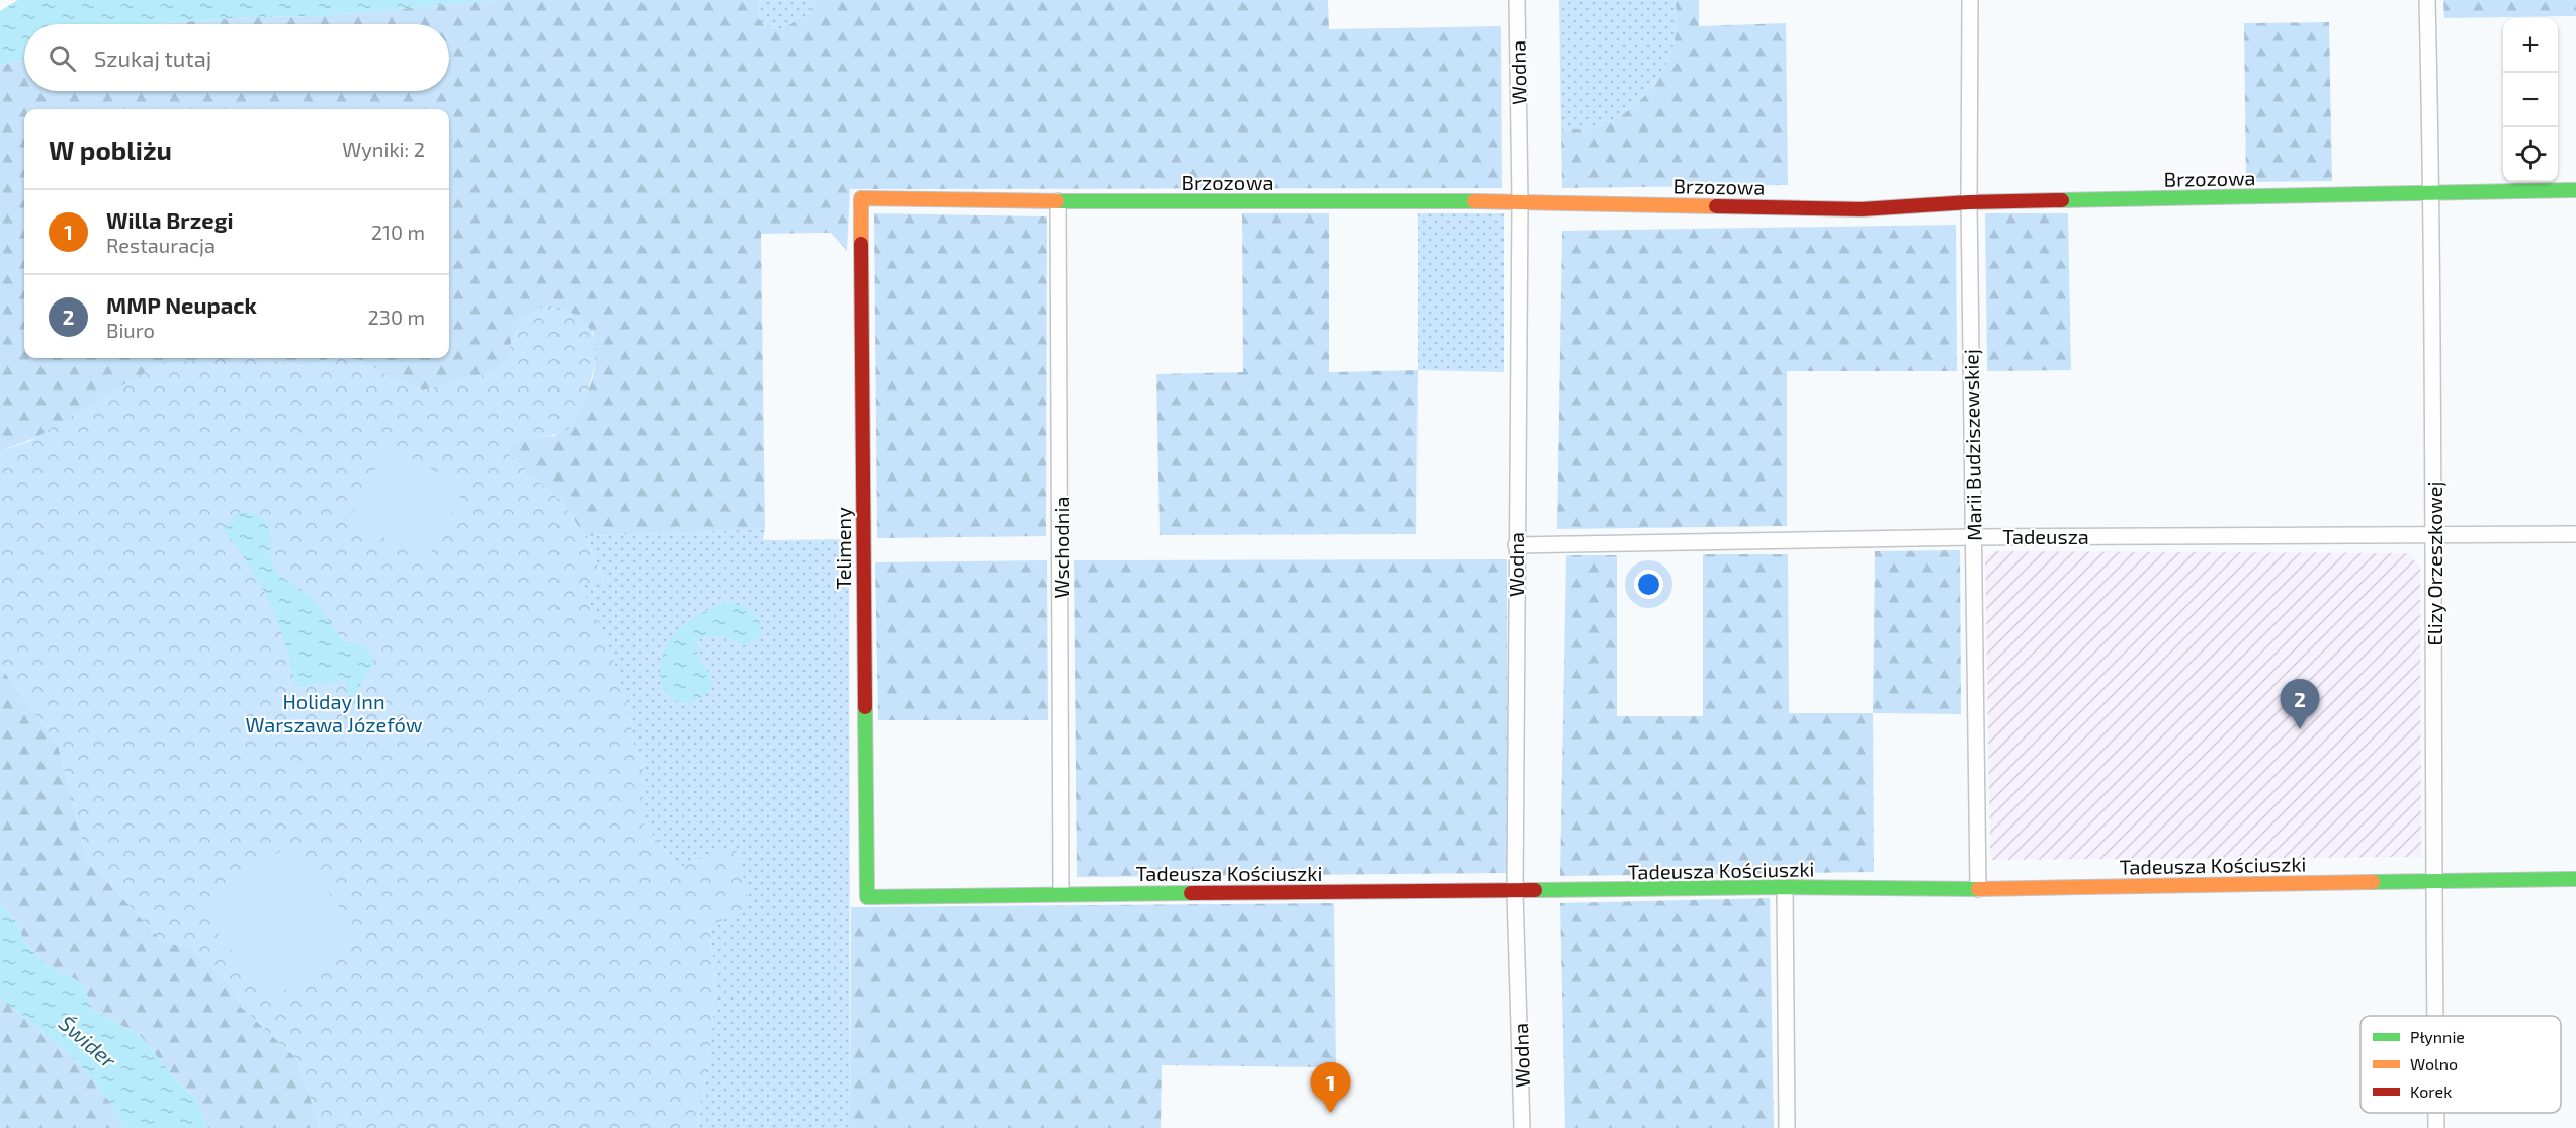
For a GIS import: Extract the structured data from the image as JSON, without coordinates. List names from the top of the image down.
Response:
{
  "streets": {
    "street": [
      "Wodna",
      "Brzozowa",
      "Marii Budziszewskiej",
      "Tadeusza",
      "Wschodnia",
      "Telimeny",
      "Elizy Orzeszkowej",
      "Tadeusza Kościuszki"
    ]
  },
  "crossings": [
    ["Wodna", "Brzozowa"],
    ["Wodna", "Tadeusza"],
    ["Wodna", "Tadeusza Kościuszki"],
    ["Brzozowa", "Marii Budziszewskiej"],
    ["Brzozowa", "Wschodnia"],
    ["Brzozowa", "Telimeny"],
    ["Brzozowa", "Elizy Orzeszkowej"],
    ["Marii Budziszewskiej", "Tadeusza"],
    ["Marii Budziszewskiej", "Tadeusza Kościuszki"],
    ["Tadeusza", "Elizy Orzeszkowej"],
    ["Wschodnia", "Tadeusza Kościuszki"],
    ["Telimeny", "Tadeusza Kościuszki"],
    ["Elizy Orzeszkowej", "Tadeusza Kościuszki"]
  ],
  "water": ["Świder"],
  "parks": ["Holiday Inn Warszawa Józefów"],
  "legend": ["Płynnie", "Wolno", "Korek"],
  "page": {
    "map_buttons": ["+", "−"],
    "search": "Szukaj tutaj",
    "heading": ["W pobliżu", "Wyniki: 2"],
    "list": [
      {
        "mark": "1",
        "name": "Willa Brzegi",
        "note": "Restauracja",
        "value": "210 m"
      },
      {
        "mark": "2",
        "name": "MMP Neupack",
        "note": "Biuro",
        "value": "230 m"
      }
    ],
    "pins": ["2", "1"]
  }
}
